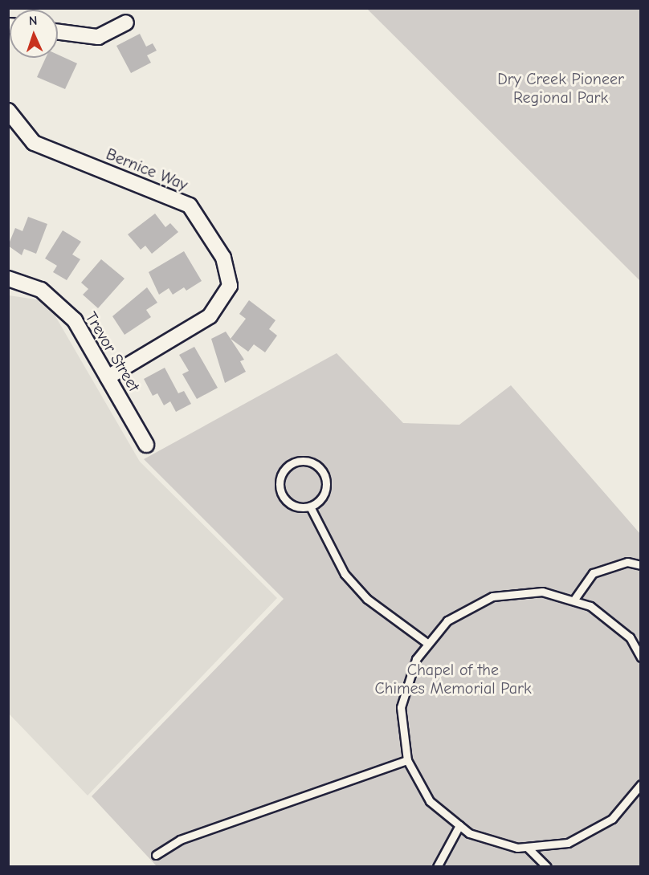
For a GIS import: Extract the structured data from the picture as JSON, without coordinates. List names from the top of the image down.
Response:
{
  "streets": {
    "street": ["Bernice Way", "Trevor Street"]
  },
  "crossings": [
    ["Bernice Way", "Trevor Street"]
  ],
  "parks": ["Dry Creek Pioneer Regional Park", "Chapel of the Chimes Memorial Park"],
  "north": "top"
}
